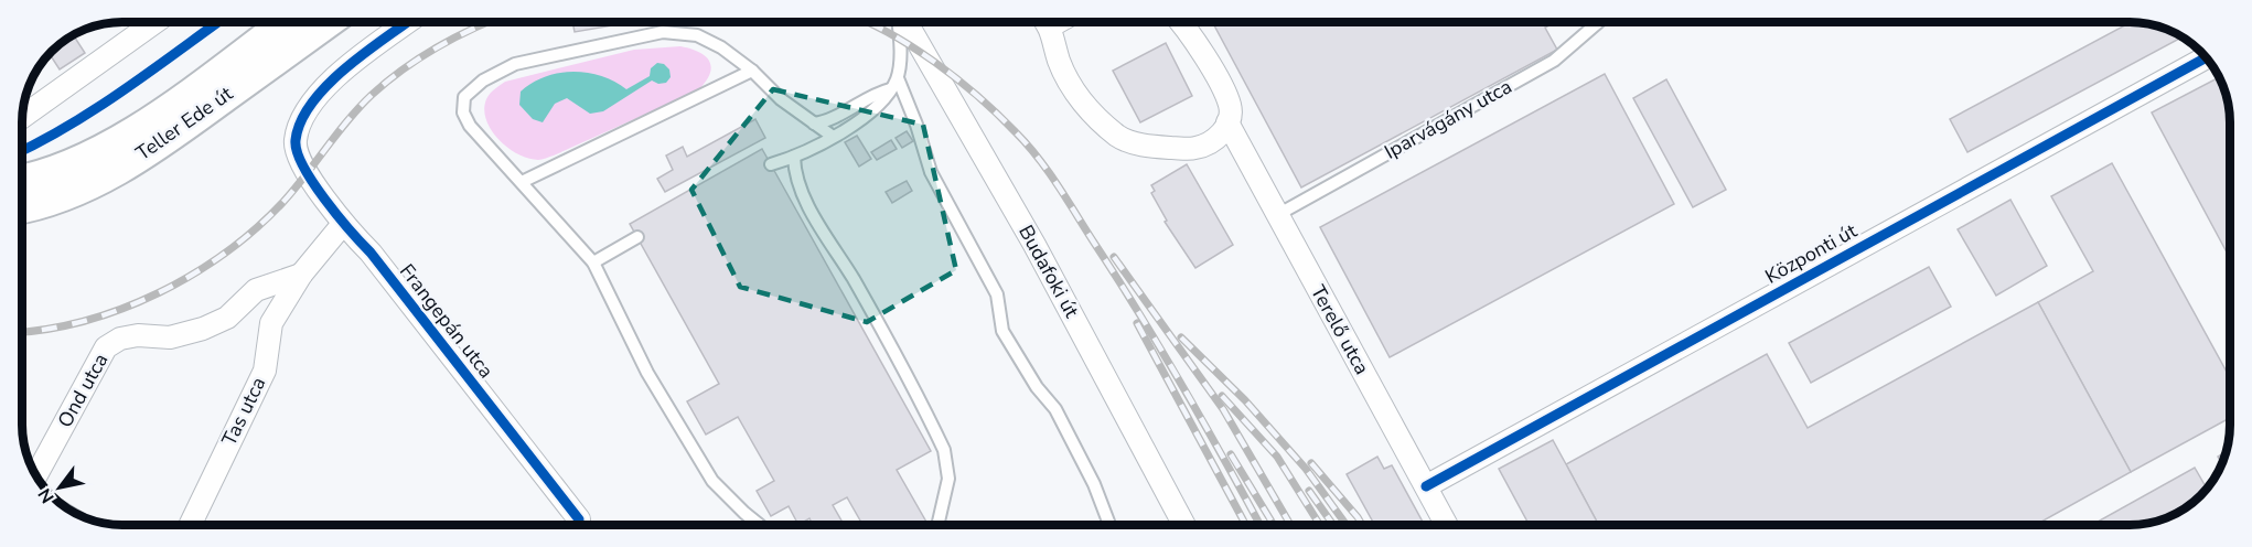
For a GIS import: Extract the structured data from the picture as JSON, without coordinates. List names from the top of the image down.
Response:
{
  "streets": {
    "main road": ["Teller Ede út"],
    "street": [
      "Központi út",
      "Budafoki út",
      "Frangepán utca",
      "Terelő utca",
      "Ond utca",
      "Tas utca"
    ],
    "lane": ["Iparvágány utca"]
  },
  "crossings": [
    ["Iparvágány utca", "Terelő utca"],
    ["Központi út", "Terelő utca"],
    ["Frangepán utca", "Tas utca"],
    ["Ond utca", "Tas utca"]
  ],
  "north": "bottom left"
}
